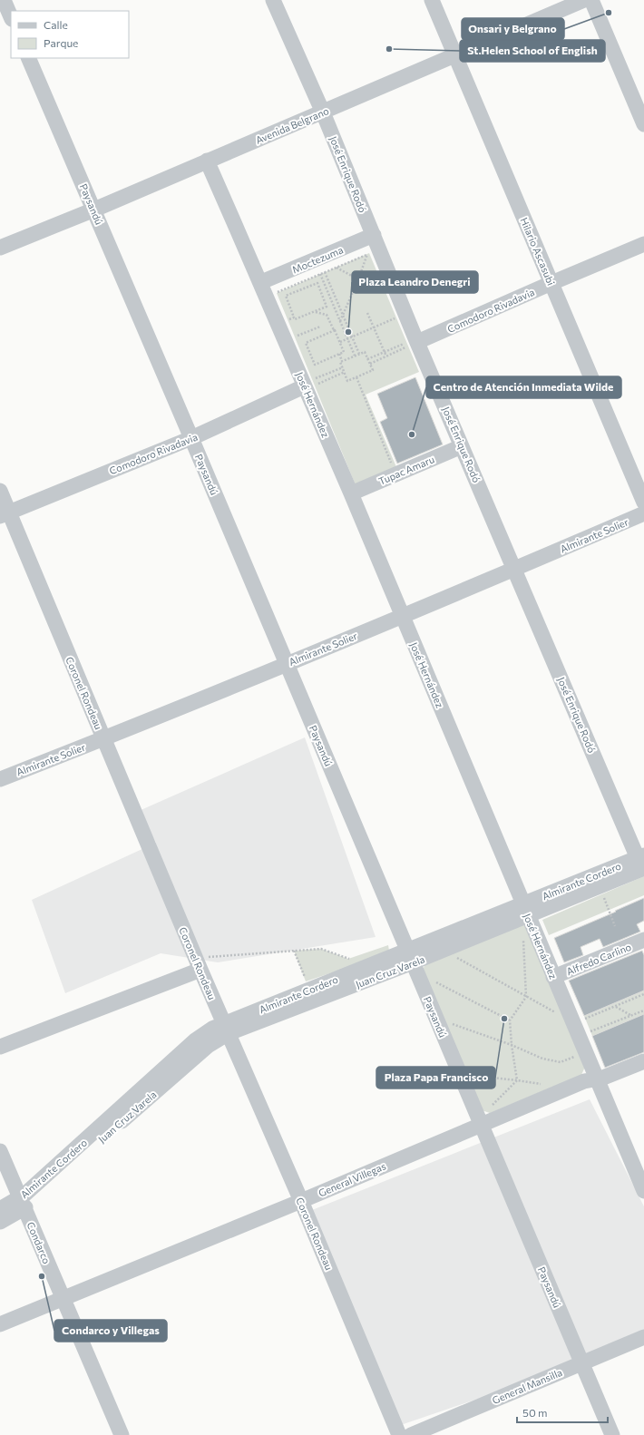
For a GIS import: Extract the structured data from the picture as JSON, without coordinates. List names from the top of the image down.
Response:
{
  "streets": {
    "street": [
      "Avenida Belgrano",
      "José Enrique Rodó",
      "Paysandú",
      "Hilario Ascasubi",
      "Moctezuma",
      "Comodoro Rivadavia",
      "José Hernández",
      "Tupac Amaru",
      "Almirante Solier",
      "Coronel Rondeau",
      "Almirante Cordero",
      "Alfredo Carlino",
      "General Villegas",
      "Condarco",
      "General Mansilla"
    ]
  },
  "crossings": [
    ["Avenida Belgrano", "José Enrique Rodó"],
    ["Avenida Belgrano", "Paysandú"],
    ["Avenida Belgrano", "Hilario Ascasubi"],
    ["Avenida Belgrano", "José Hernández"],
    ["José Enrique Rodó", "Moctezuma"],
    ["José Enrique Rodó", "Comodoro Rivadavia"],
    ["José Enrique Rodó", "Tupac Amaru"],
    ["José Enrique Rodó", "Almirante Solier"],
    ["José Enrique Rodó", "Almirante Cordero"],
    ["Paysandú", "Comodoro Rivadavia"],
    ["Paysandú", "Almirante Solier"],
    ["Paysandú", "Almirante Cordero"],
    ["Paysandú", "General Villegas"],
    ["Paysandú", "General Mansilla"],
    ["Hilario Ascasubi", "Comodoro Rivadavia"],
    ["Moctezuma", "José Hernández"],
    ["Comodoro Rivadavia", "José Hernández"],
    ["Comodoro Rivadavia", "Coronel Rondeau"],
    ["José Hernández", "Tupac Amaru"],
    ["José Hernández", "Almirante Solier"],
    ["José Hernández", "Almirante Cordero"],
    ["José Hernández", "Alfredo Carlino"],
    ["José Hernández", "General Villegas"],
    ["Almirante Solier", "Coronel Rondeau"],
    ["Coronel Rondeau", "Almirante Cordero"],
    ["Coronel Rondeau", "General Villegas"],
    ["Almirante Cordero", "Condarco"],
    ["General Villegas", "Condarco"]
  ],
  "places": [
    "Onsari y Belgrano",
    "St.Helen School of English",
    "Plaza Leandro Denegri",
    "Centro de Atención Inmediata Wilde",
    "Plaza Papa Francisco",
    "Condarco y Villegas"
  ],
  "legend": ["Calle", "Parque"],
  "scale_bar": "50 m"
}
